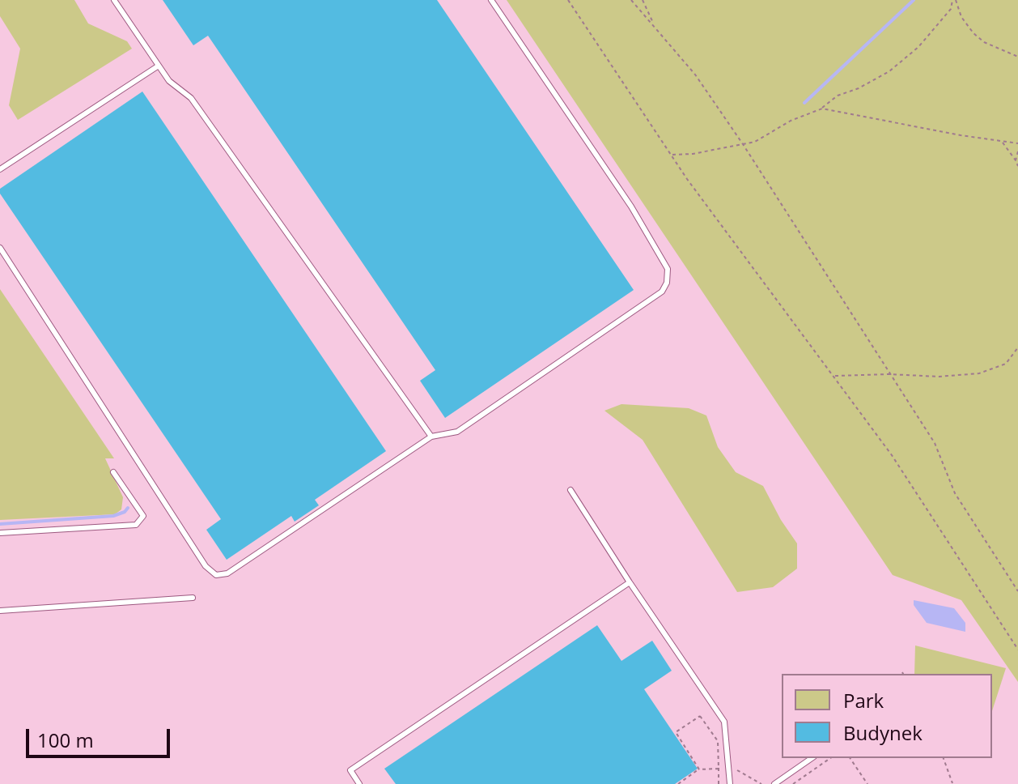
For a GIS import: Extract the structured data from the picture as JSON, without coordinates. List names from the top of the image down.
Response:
{
  "legend": ["Park", "Budynek"],
  "scale_bar": "100 m"
}
